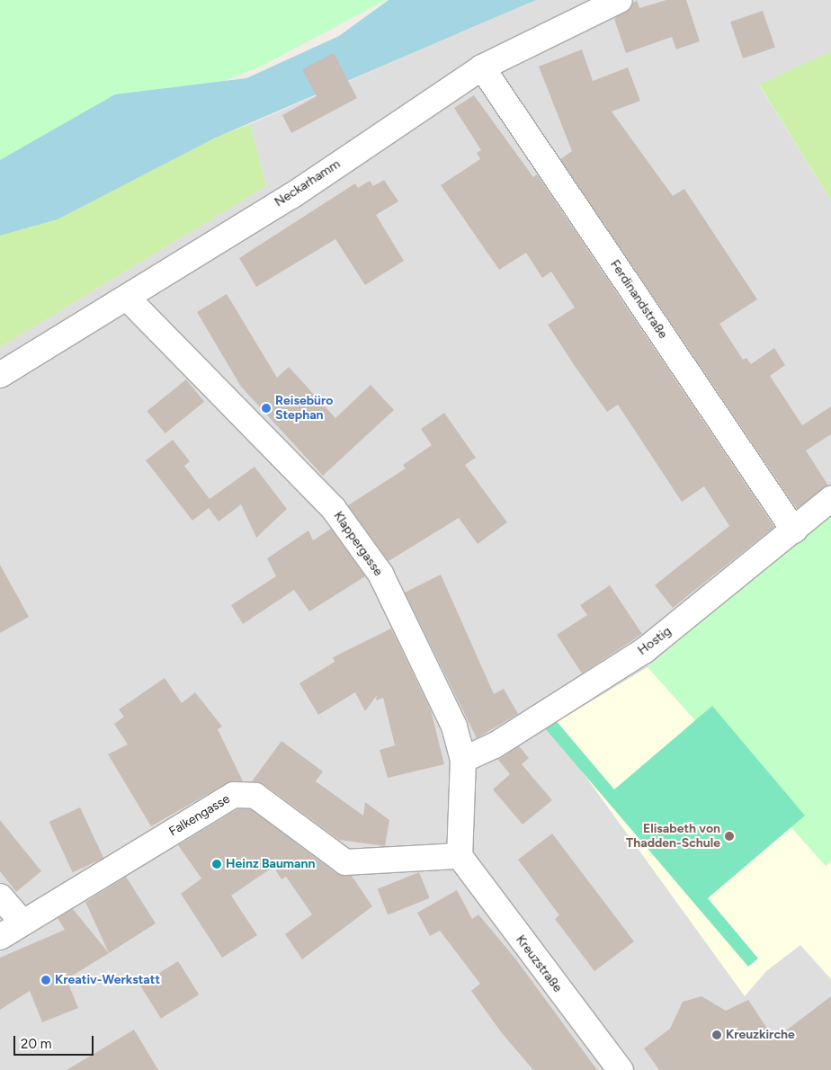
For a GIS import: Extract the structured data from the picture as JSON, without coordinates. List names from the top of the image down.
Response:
{
  "streets": {
    "street": [
      "Neckarhamm",
      "Ferdinandstraße",
      "Klappergasse",
      "Hostig",
      "Falkengasse",
      "Kreuzstraße"
    ]
  },
  "crossings": [
    ["Neckarhamm", "Ferdinandstraße"],
    ["Neckarhamm", "Klappergasse"],
    ["Ferdinandstraße", "Hostig"],
    ["Klappergasse", "Hostig"],
    ["Klappergasse", "Falkengasse"],
    ["Klappergasse", "Kreuzstraße"],
    ["Falkengasse", "Kreuzstraße"]
  ],
  "places": [
    "Reisebüro Stephan",
    "Elisabeth von Thadden-Schule",
    "Heinz Baumann",
    "Kreativ-Werkstatt",
    "Kreuzkirche"
  ],
  "scale_bar": "20 m"
}
